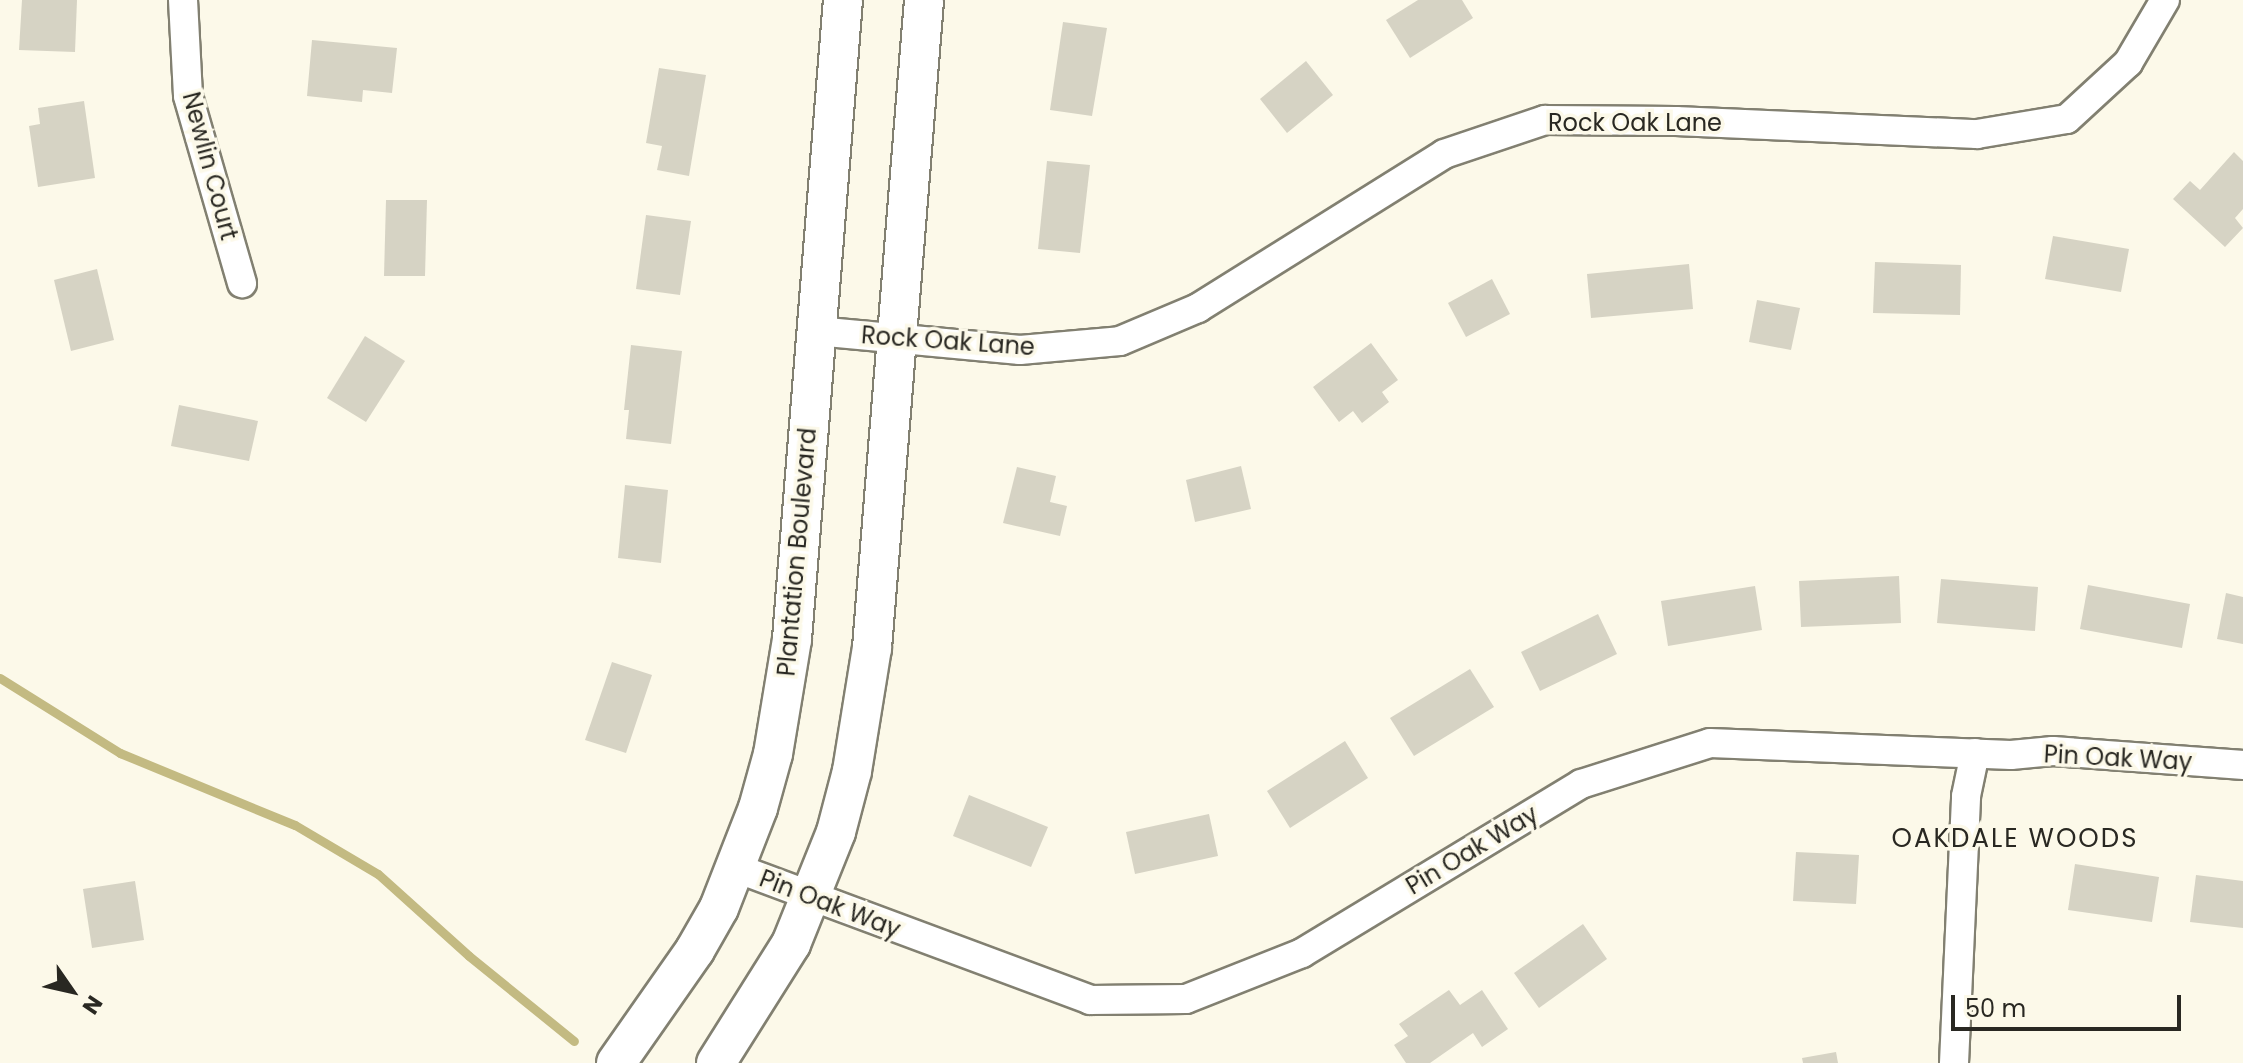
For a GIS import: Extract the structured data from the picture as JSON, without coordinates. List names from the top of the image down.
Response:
{
  "streets": {
    "street": [
      "Rock Oak Lane",
      "Newlin Court",
      "Plantation Boulevard",
      "Pin Oak Way"
    ]
  },
  "crossings": [
    ["Rock Oak Lane", "Plantation Boulevard"],
    ["Plantation Boulevard", "Pin Oak Way"]
  ],
  "districts": ["OAKDALE WOODS"],
  "scale_bar": "50 m",
  "north": "bottom right"
}
